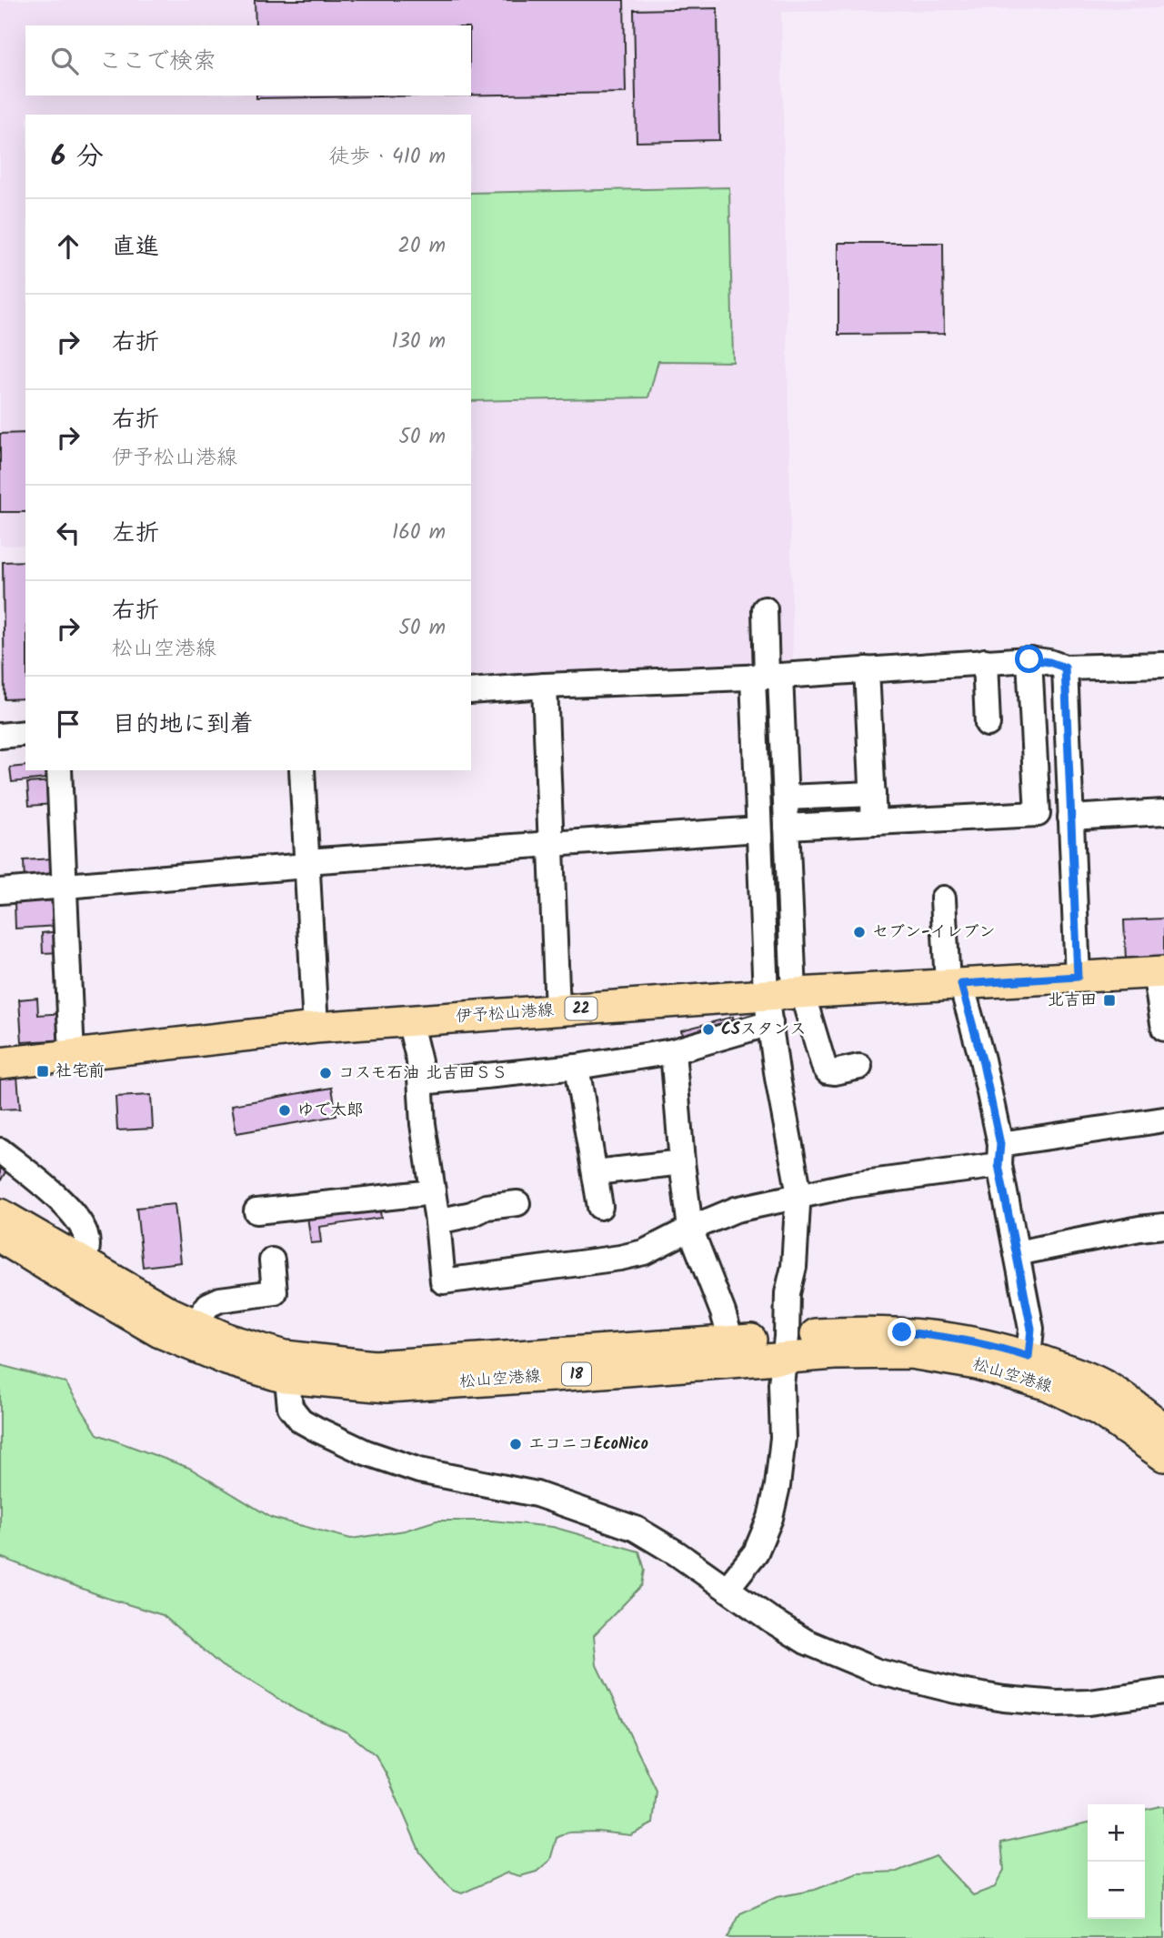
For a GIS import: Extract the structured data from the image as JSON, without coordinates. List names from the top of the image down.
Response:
{
  "streets": {
    "main road": [
      "22",
      "伊予松山港線",
      "18",
      "松山空港線"
    ]
  },
  "places": {
    "other": [
      "セブン-イレブン",
      "CSスタンス",
      "コスモ石油 北吉田ＳＳ",
      "ゆで太郎",
      "エコニコEcoNico"
    ],
    "transit": ["北吉田", "社宅前"]
  },
  "page": {
    "search": "ここで検索",
    "heading": ["6 分", "徒歩 · 410 m"],
    "list": [
      ["直進", "20 m"],
      ["右折", "130 m"],
      ["右折", "伊予松山港線", "50 m"],
      ["左折", "160 m"],
      ["右折", "松山空港線", "50 m"],
      "目的地に到着"
    ],
    "map_buttons": ["+", "−"]
  }
}
